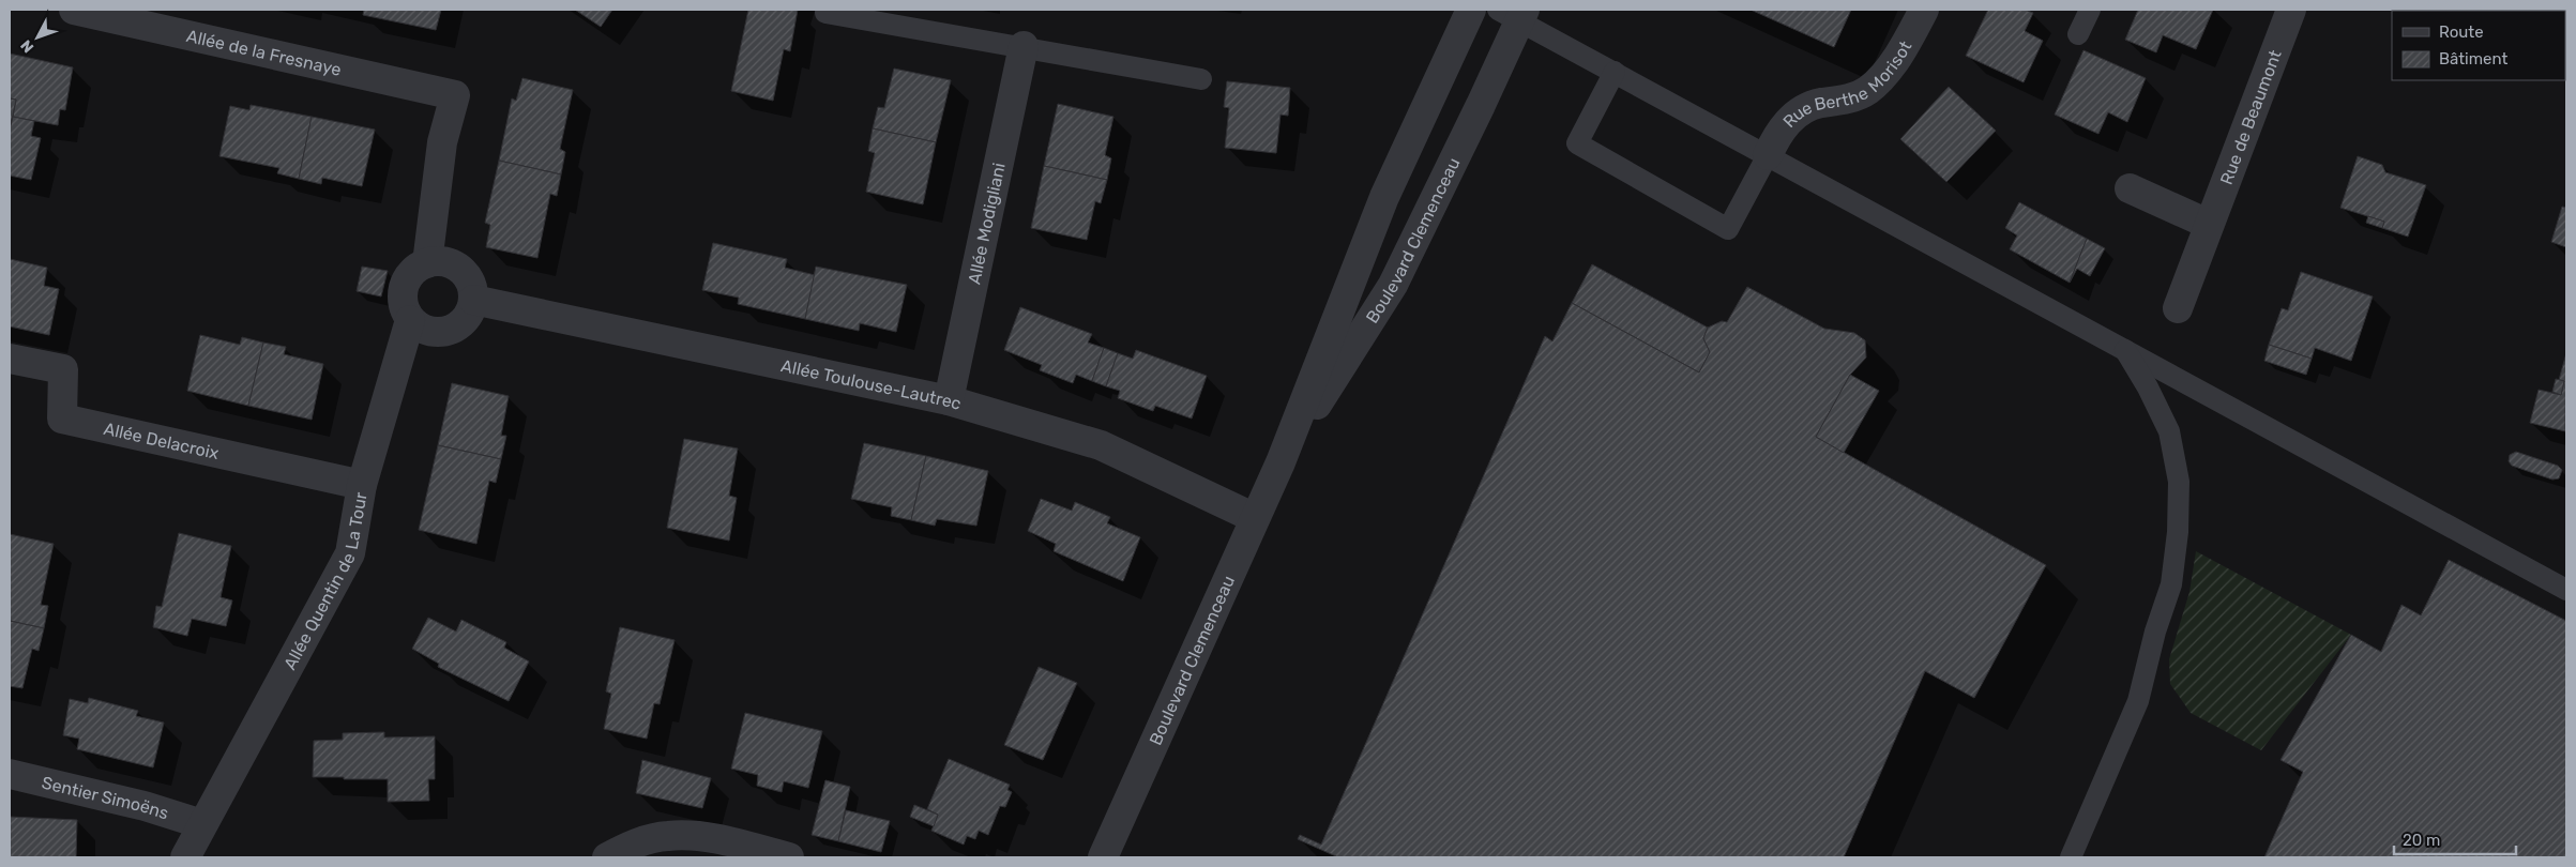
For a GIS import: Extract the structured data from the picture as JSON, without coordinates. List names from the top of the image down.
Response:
{
  "streets": {
    "street": [
      "Allée de la Fresnaye",
      "Rue Berthe Morisot",
      "Rue de Beaumont",
      "Allée Modigliani",
      "Boulevard Clemenceau",
      "Allée Toulouse-Lautrec",
      "Allée Delacroix",
      "Allée Quentin de La Tour",
      "Sentier Simoëns"
    ]
  },
  "crossings": [
    ["Allée de la Fresnaye", "Allée Toulouse-Lautrec"],
    ["Allée de la Fresnaye", "Allée Quentin de La Tour"],
    ["Allée Modigliani", "Allée Toulouse-Lautrec"],
    ["Boulevard Clemenceau", "Allée Toulouse-Lautrec"],
    ["Allée Toulouse-Lautrec", "Allée Quentin de La Tour"],
    ["Allée Delacroix", "Allée Quentin de La Tour"],
    ["Allée Quentin de La Tour", "Sentier Simoëns"]
  ],
  "legend": ["Route", "Bâtiment"],
  "scale_bar": "20 m",
  "north": "bottom left"
}
